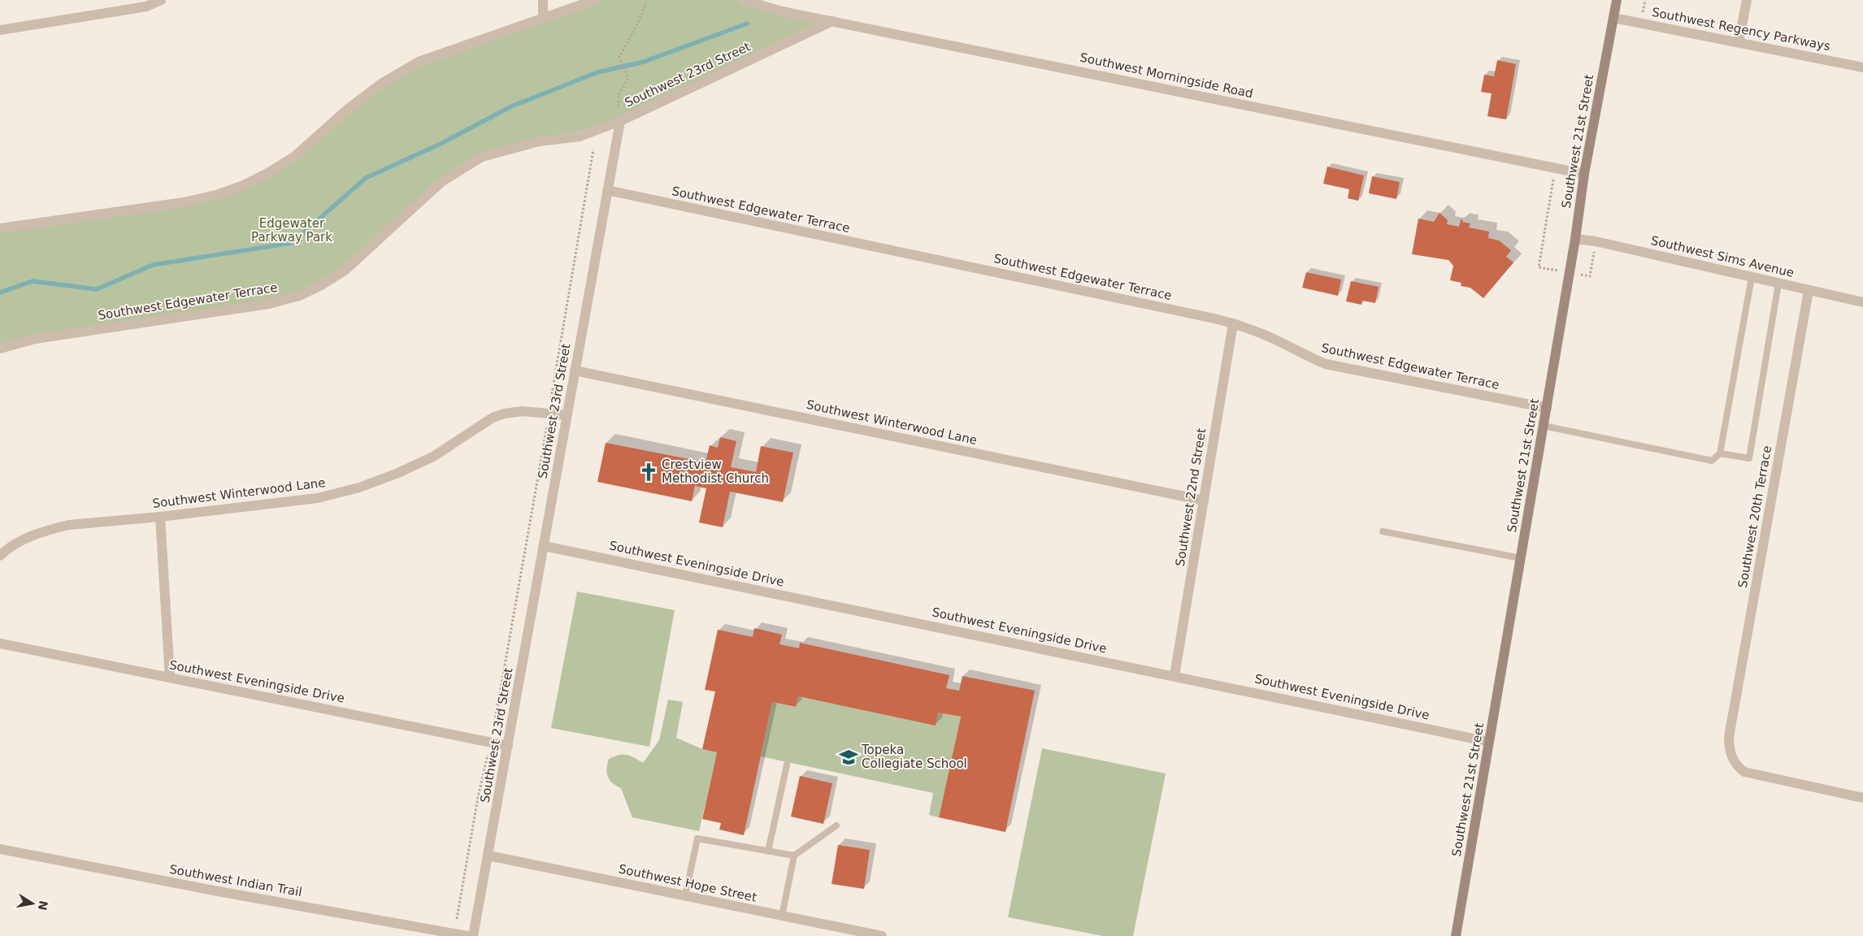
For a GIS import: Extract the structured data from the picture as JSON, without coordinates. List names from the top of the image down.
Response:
{
  "streets": {
    "main road": ["Southwest 21st Street"],
    "street": [
      "Southwest Regency Parkways",
      "Southwest 23rd Street",
      "Southwest Morningside Road",
      "Southwest Edgewater Terrace",
      "Southwest Sims Avenue",
      "Southwest Winterwood Lane",
      "Southwest 22nd Street",
      "Southwest 20th Terrace",
      "Southwest Eveningside Drive",
      "Southwest Indian Trail",
      "Southwest Hope Street"
    ]
  },
  "crossings": [
    ["Southwest Regency Parkways", "Southwest 21st Street"],
    ["Southwest 23rd Street", "Southwest Morningside Road"],
    ["Southwest 23rd Street", "Southwest Edgewater Terrace"],
    ["Southwest 23rd Street", "Southwest Winterwood Lane"],
    ["Southwest 23rd Street", "Southwest Eveningside Drive"],
    ["Southwest 23rd Street", "Southwest Hope Street"],
    ["Southwest Morningside Road", "Southwest 21st Street"],
    ["Southwest 21st Street", "Southwest Edgewater Terrace"],
    ["Southwest 21st Street", "Southwest Sims Avenue"],
    ["Southwest 21st Street", "Southwest Eveningside Drive"],
    ["Southwest Edgewater Terrace", "Southwest 22nd Street"],
    ["Southwest Sims Avenue", "Southwest 20th Terrace"],
    ["Southwest Winterwood Lane", "Southwest 22nd Street"],
    ["Southwest 22nd Street", "Southwest Eveningside Drive"]
  ],
  "parks": ["Edgewater Parkway Park"],
  "places": {
    "church": ["Crestview Methodist Church"],
    "school or university": ["Topeka Collegiate School"]
  },
  "north": "right"
}
